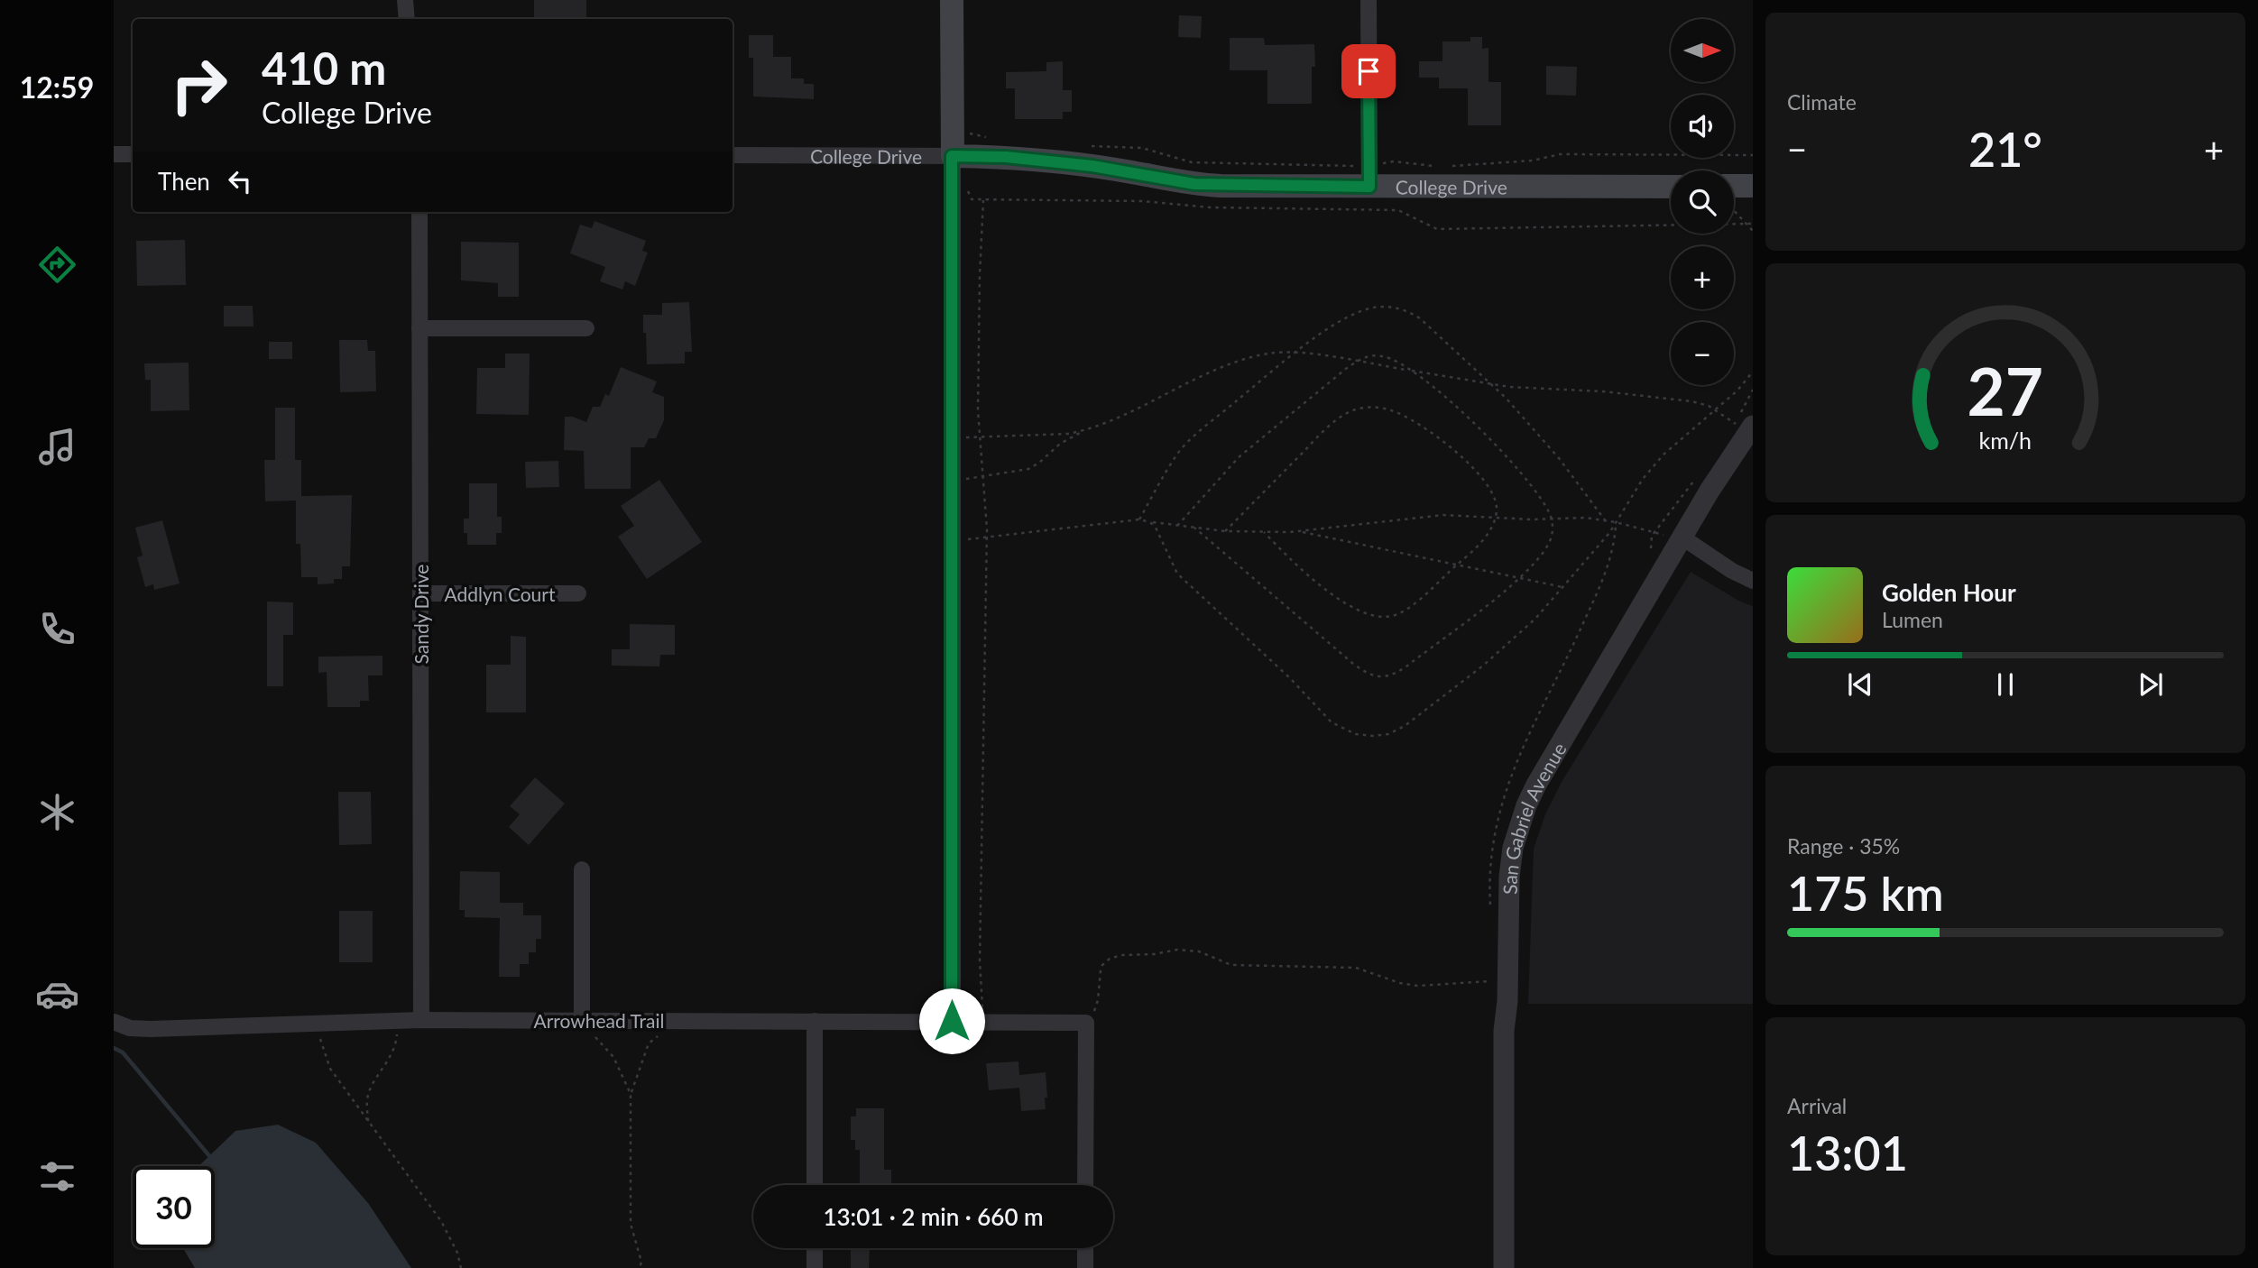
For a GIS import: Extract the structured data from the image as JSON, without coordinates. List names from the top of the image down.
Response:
{
  "streets": {
    "main road": ["College Drive"],
    "street": [
      "Addlyn Court",
      "Sandy Drive",
      "San Gabriel Avenue",
      "Arrowhead Trail"
    ]
  },
  "crossings": [
    ["Addlyn Court", "Sandy Drive"],
    ["Sandy Drive", "Arrowhead Trail"]
  ],
  "north": "right",
  "page": {
    "tabs": "12:59",
    "tile": [
      "Climate",
      ["Range · 35%", "175 km"],
      ["Arrival", "13:01"]
    ],
    "map_buttons": ["+", "−"],
    "turn": ["410 m", "College Drive"],
    "heat": ["−", "21°", "+"],
    "then": "Then",
    "song": ["Golden Hour", "Lumen"],
    "limit": "30",
    "trip": "13:01 · 2 min · 660 m",
    "gauge": ["27", "km/h"]
  }
}
